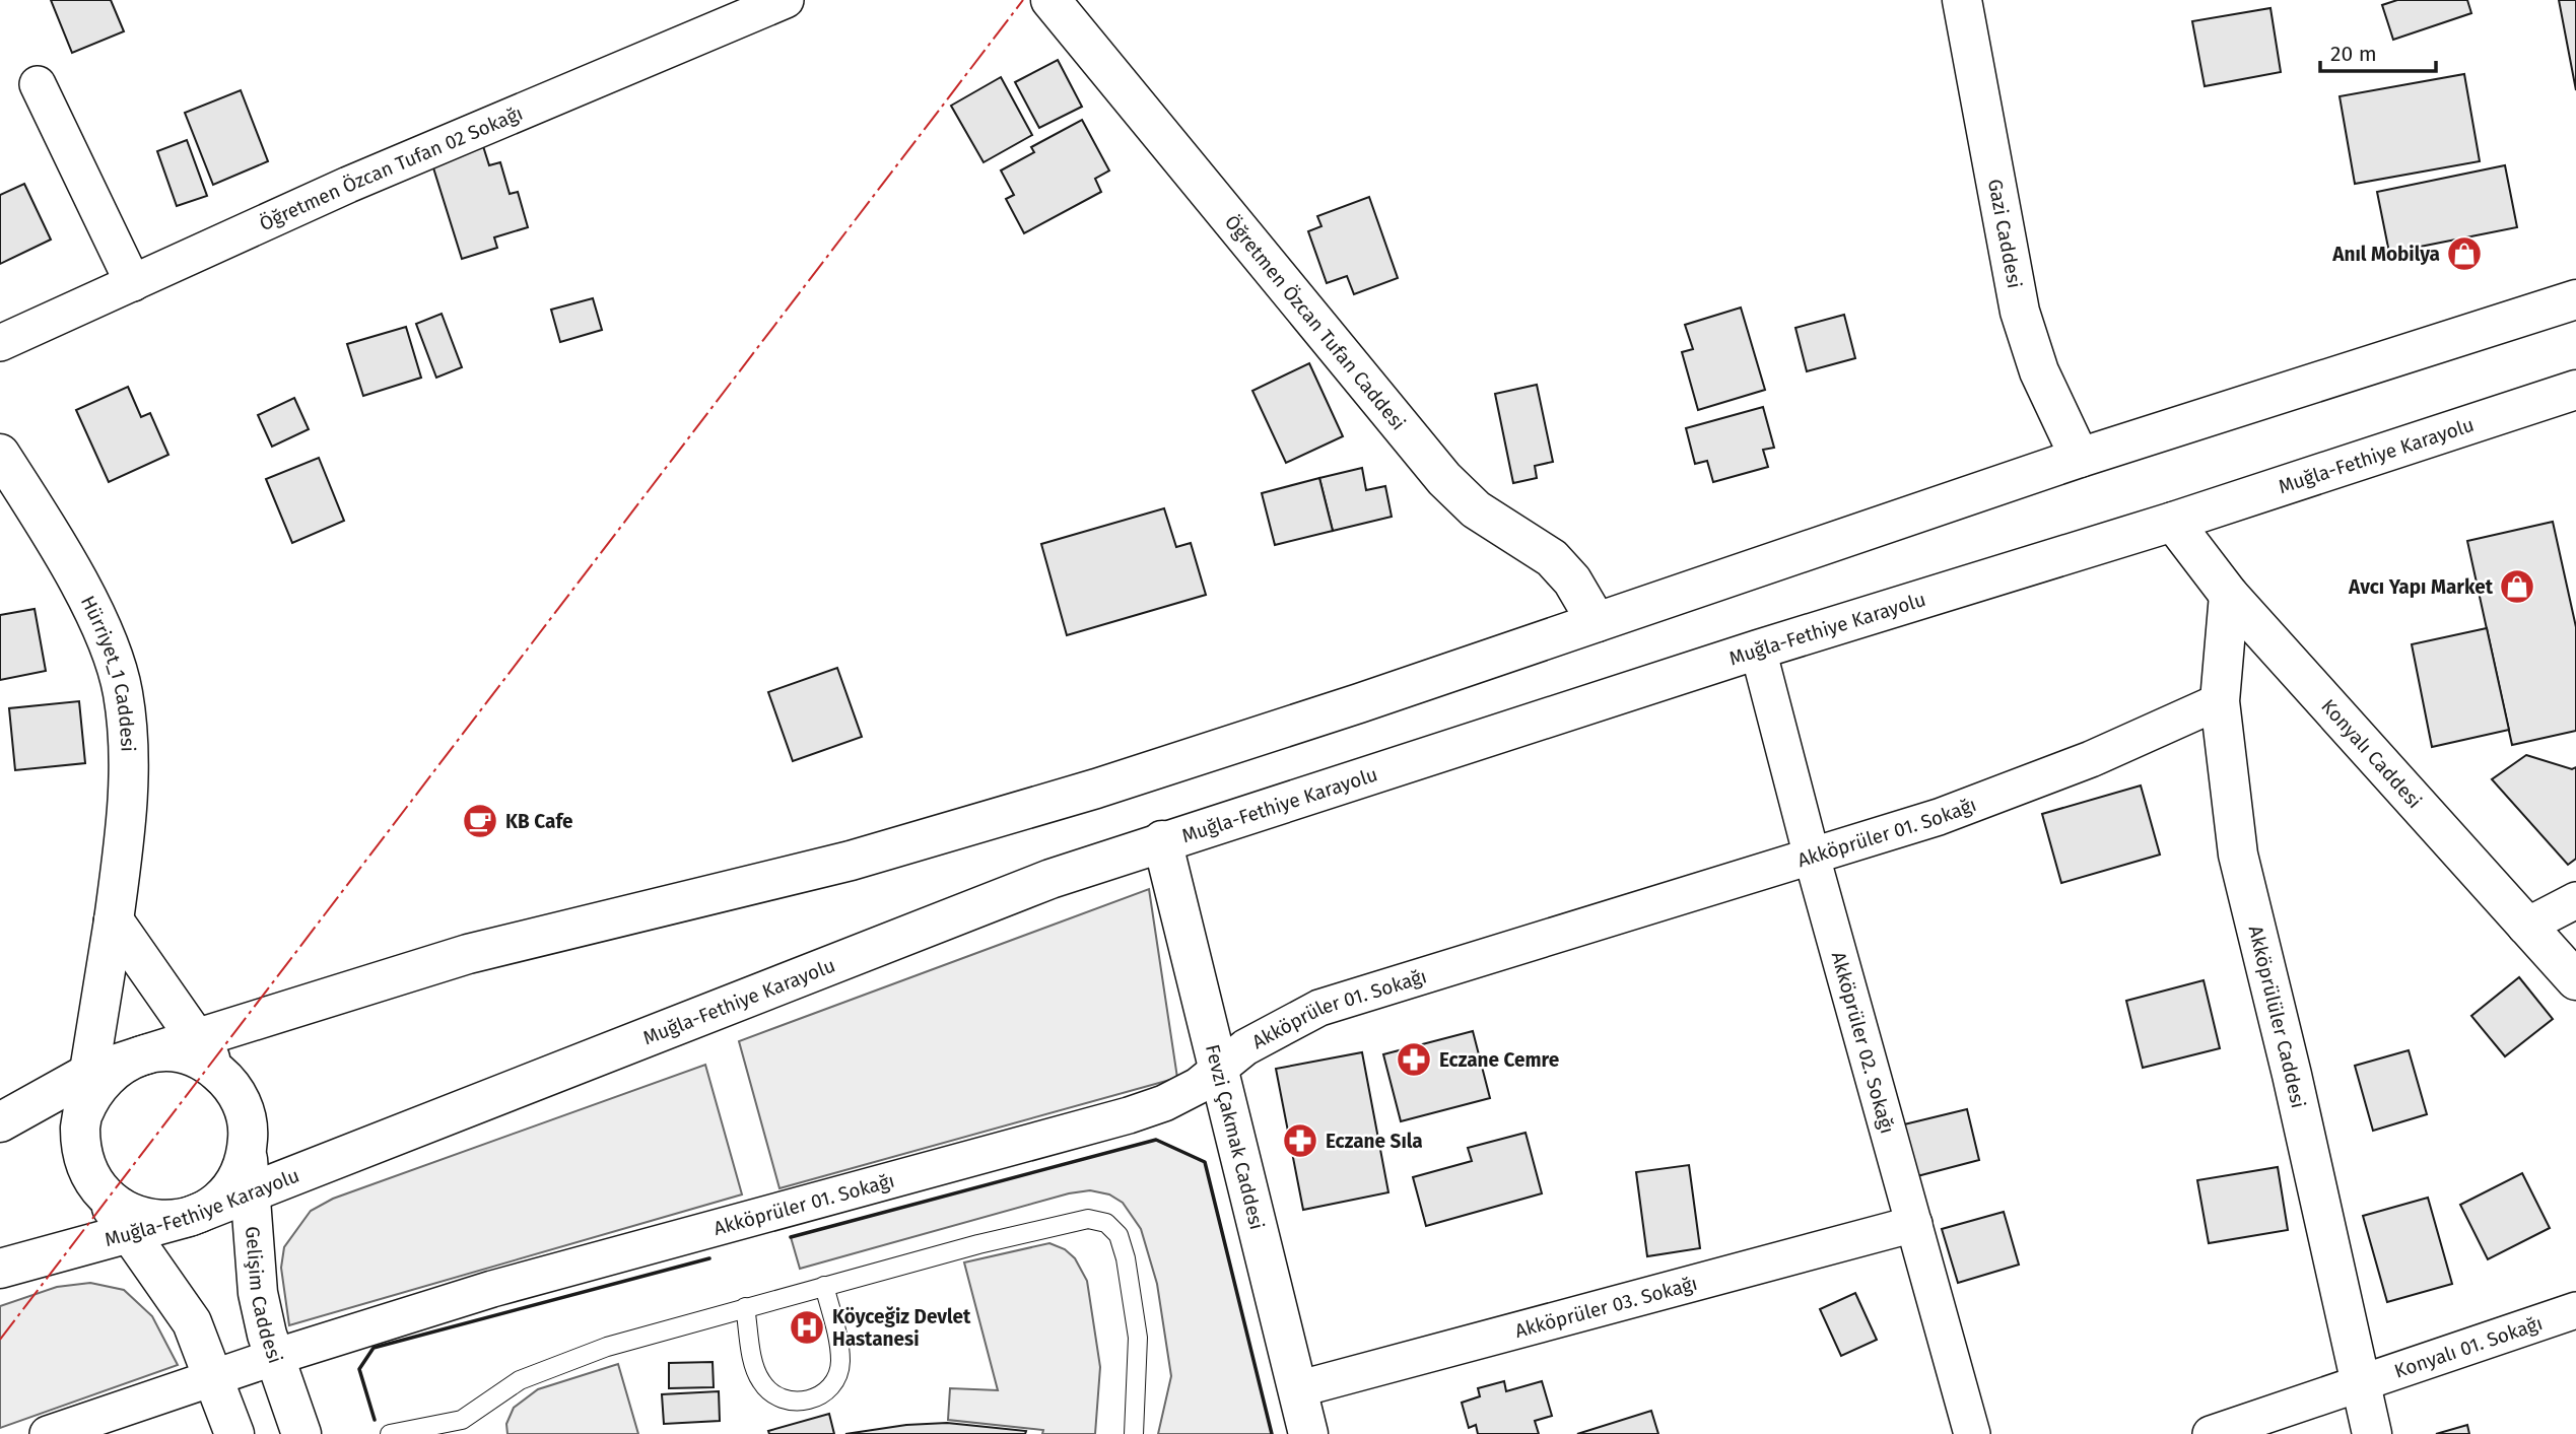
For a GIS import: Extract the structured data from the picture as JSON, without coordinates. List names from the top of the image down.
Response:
{
  "streets": {
    "main road": [
      "Gazi Caddesi",
      "Öğretmen Özcan Tufan Caddesi",
      "Muğla-Fethiye Karayolu",
      "Hürriyet_1 Caddesi",
      "Konyalı Caddesi",
      "Akköprülüler Caddesi",
      "Fevzi Çakmak Caddesi",
      "Gelişim Caddesi"
    ],
    "street": [
      "Öğretmen Özcan Tufan 02 Sokağı",
      "Akköprüler 01. Sokağı",
      "Akköprüler 02. Sokağı",
      "Akköprüler 03. Sokağı",
      "Konyalı 01. Sokağı"
    ]
  },
  "crossings": [
    ["Muğla-Fethiye Karayolu", "Konyalı Caddesi"],
    ["Muğla-Fethiye Karayolu", "Akköprüler 02. Sokağı"],
    ["Muğla-Fethiye Karayolu", "Fevzi Çakmak Caddesi"],
    ["Muğla-Fethiye Karayolu", "Gelişim Caddesi"],
    ["Hürriyet_1 Caddesi", "Gelişim Caddesi"],
    ["Konyalı Caddesi", "Akköprülüler Caddesi"],
    ["Akköprüler 01. Sokağı", "Akköprülüler Caddesi"],
    ["Akköprüler 01. Sokağı", "Akköprüler 02. Sokağı"],
    ["Akköprüler 01. Sokağı", "Fevzi Çakmak Caddesi"],
    ["Akköprüler 01. Sokağı", "Gelişim Caddesi"],
    ["Akköprülüler Caddesi", "Konyalı 01. Sokağı"],
    ["Akköprüler 02. Sokağı", "Akköprüler 03. Sokağı"],
    ["Fevzi Çakmak Caddesi", "Akköprüler 03. Sokağı"]
  ],
  "places": {
    "shop": ["Anıl Mobilya", "Avcı Yapı Market"],
    "cafe": ["KB Cafe"],
    "pharmacy": ["Eczane Cemre", "Eczane Sıla"],
    "hospital": ["Köyceğiz Devlet Hastanesi"]
  },
  "scale_bar": "20 m"
}
